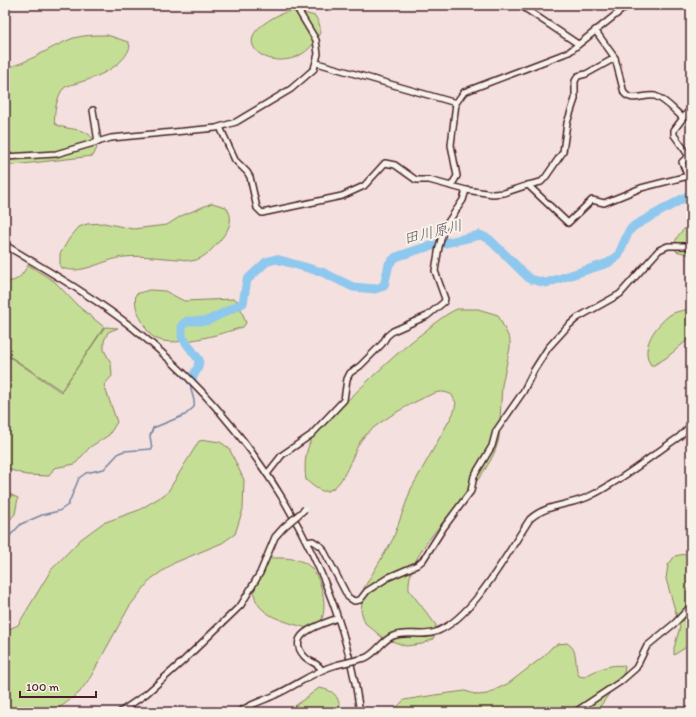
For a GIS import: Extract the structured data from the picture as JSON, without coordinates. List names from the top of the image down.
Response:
{
  "water": ["田川原川"],
  "scale_bar": "100 m"
}
